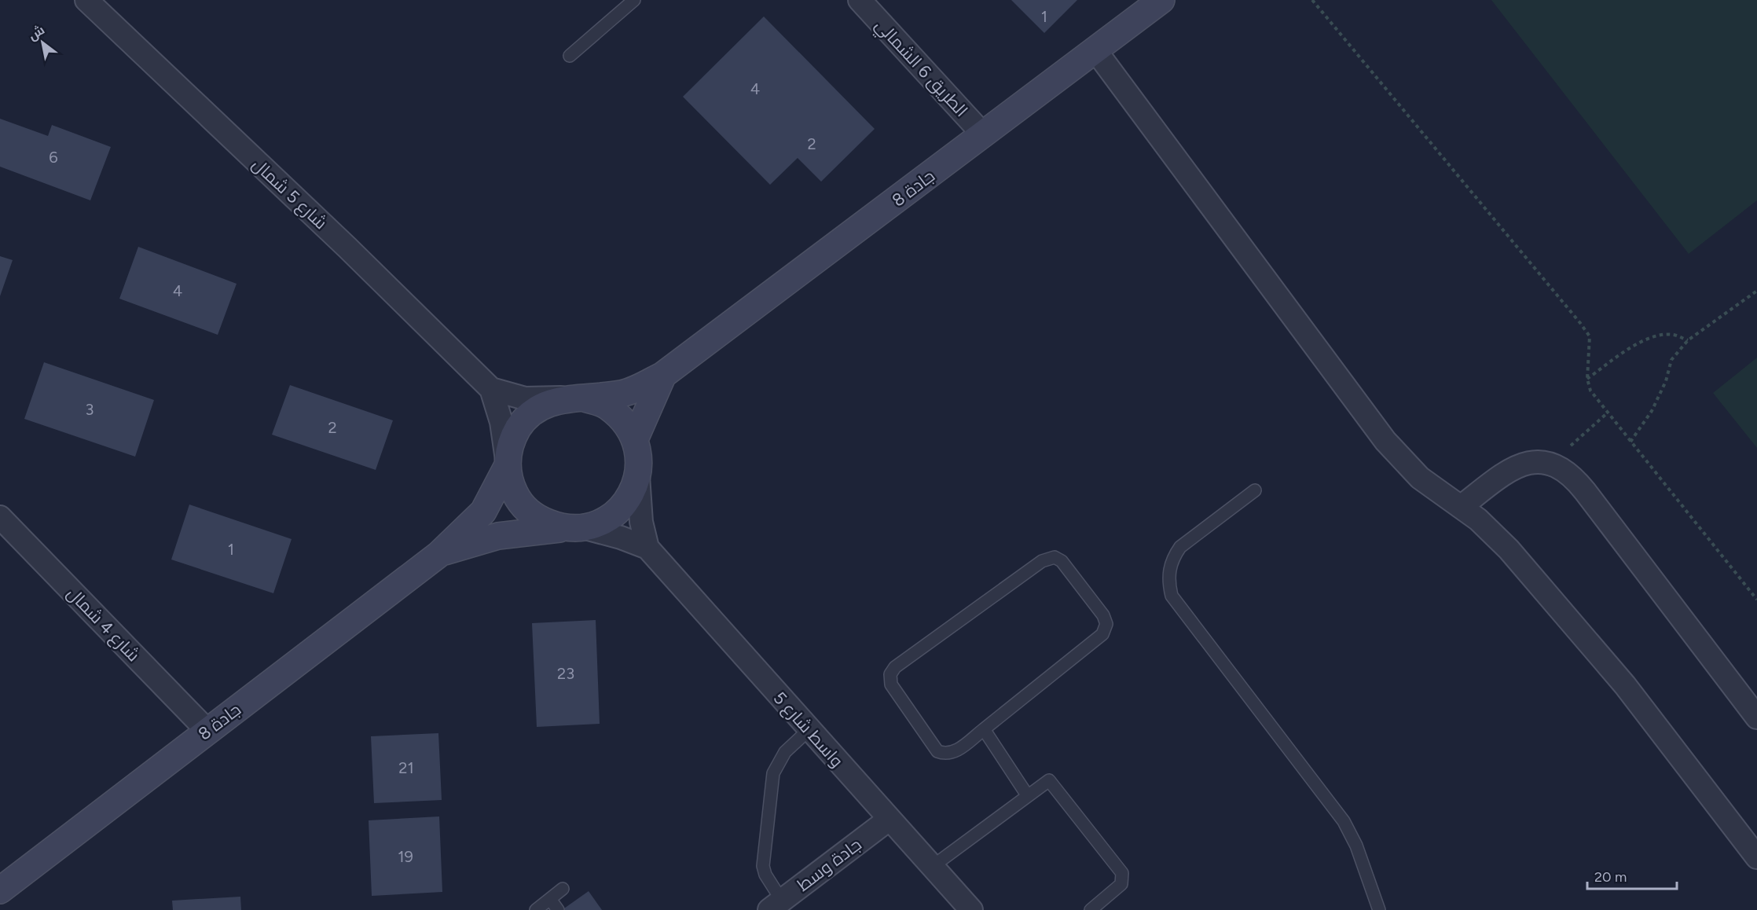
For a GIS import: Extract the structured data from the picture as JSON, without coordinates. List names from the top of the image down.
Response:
{
  "streets": {
    "main road": ["جادة 8"],
    "street": [
      "الطريق 6 الشمالي",
      "شارع 5 شمال",
      "شارع 4 شمال",
      "واسط شارع 5",
      "جادة وسط"
    ]
  },
  "crossings": [
    ["الطريق 6 الشمالي", "جادة 8"],
    ["جادة 8", "شارع 5 شمال"],
    ["جادة 8", "شارع 4 شمال"],
    ["جادة 8", "واسط شارع 5"],
    ["شارع 5 شمال", "واسط شارع 5"],
    ["واسط شارع 5", "جادة وسط"]
  ],
  "house_numbers": [
    "1",
    "4",
    "2",
    "6",
    "4",
    "3",
    "2",
    "1",
    "23",
    "21",
    "19"
  ],
  "scale_bar": "20 m",
  "north": "top left"
}
